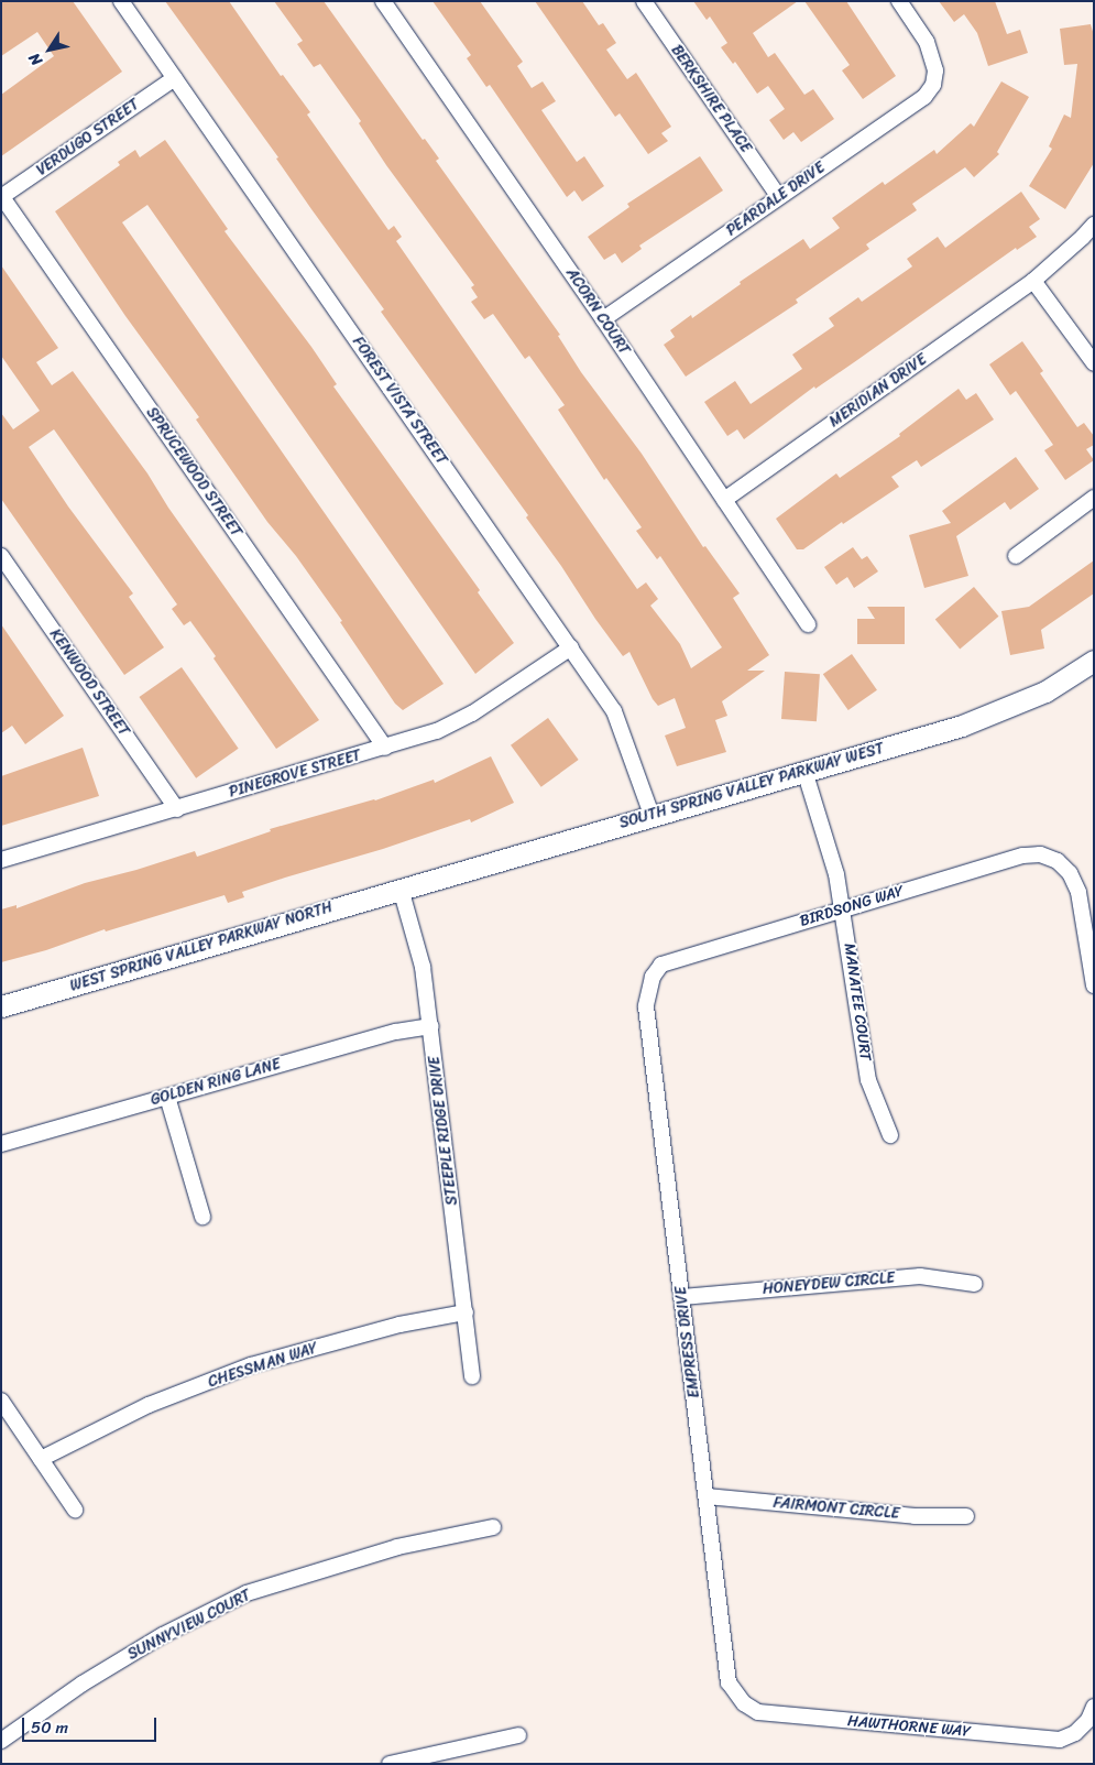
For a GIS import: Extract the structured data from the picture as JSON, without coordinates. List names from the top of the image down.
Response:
{
  "streets": {
    "street": [
      "BERKSHIRE PLACE",
      "VERDUGO STREET",
      "PEARDALE DRIVE",
      "ACORN COURT",
      "MERIDIAN DRIVE",
      "FOREST VISTA STREET",
      "SPRUCEWOOD STREET",
      "KENWOOD STREET",
      "PINEGROVE STREET",
      "SOUTH SPRING VALLEY PARKWAY WEST",
      "BIRDSONG WAY",
      "WEST SPRING VALLEY PARKWAY NORTH",
      "MANATEE COURT",
      "GOLDEN RING LANE",
      "STEEPLE RIDGE DRIVE",
      "HONEYDEW CIRCLE",
      "EMPRESS DRIVE",
      "CHESSMAN WAY",
      "FAIRMONT CIRCLE",
      "SUNNYVIEW COURT",
      "HAWTHORNE WAY"
    ]
  },
  "crossings": [
    ["BERKSHIRE PLACE", "PEARDALE DRIVE"],
    ["VERDUGO STREET", "FOREST VISTA STREET"],
    ["VERDUGO STREET", "SPRUCEWOOD STREET"],
    ["PEARDALE DRIVE", "ACORN COURT"],
    ["ACORN COURT", "MERIDIAN DRIVE"],
    ["FOREST VISTA STREET", "PINEGROVE STREET"],
    ["FOREST VISTA STREET", "SOUTH SPRING VALLEY PARKWAY WEST"],
    ["SPRUCEWOOD STREET", "PINEGROVE STREET"],
    ["KENWOOD STREET", "PINEGROVE STREET"],
    ["SOUTH SPRING VALLEY PARKWAY WEST", "WEST SPRING VALLEY PARKWAY NORTH"],
    ["SOUTH SPRING VALLEY PARKWAY WEST", "MANATEE COURT"],
    ["SOUTH SPRING VALLEY PARKWAY WEST", "STEEPLE RIDGE DRIVE"],
    ["BIRDSONG WAY", "MANATEE COURT"],
    ["BIRDSONG WAY", "EMPRESS DRIVE"],
    ["WEST SPRING VALLEY PARKWAY NORTH", "STEEPLE RIDGE DRIVE"],
    ["GOLDEN RING LANE", "STEEPLE RIDGE DRIVE"],
    ["STEEPLE RIDGE DRIVE", "CHESSMAN WAY"],
    ["HONEYDEW CIRCLE", "EMPRESS DRIVE"],
    ["EMPRESS DRIVE", "FAIRMONT CIRCLE"],
    ["EMPRESS DRIVE", "HAWTHORNE WAY"]
  ],
  "scale_bar": "50 m",
  "north": "bottom left"
}
